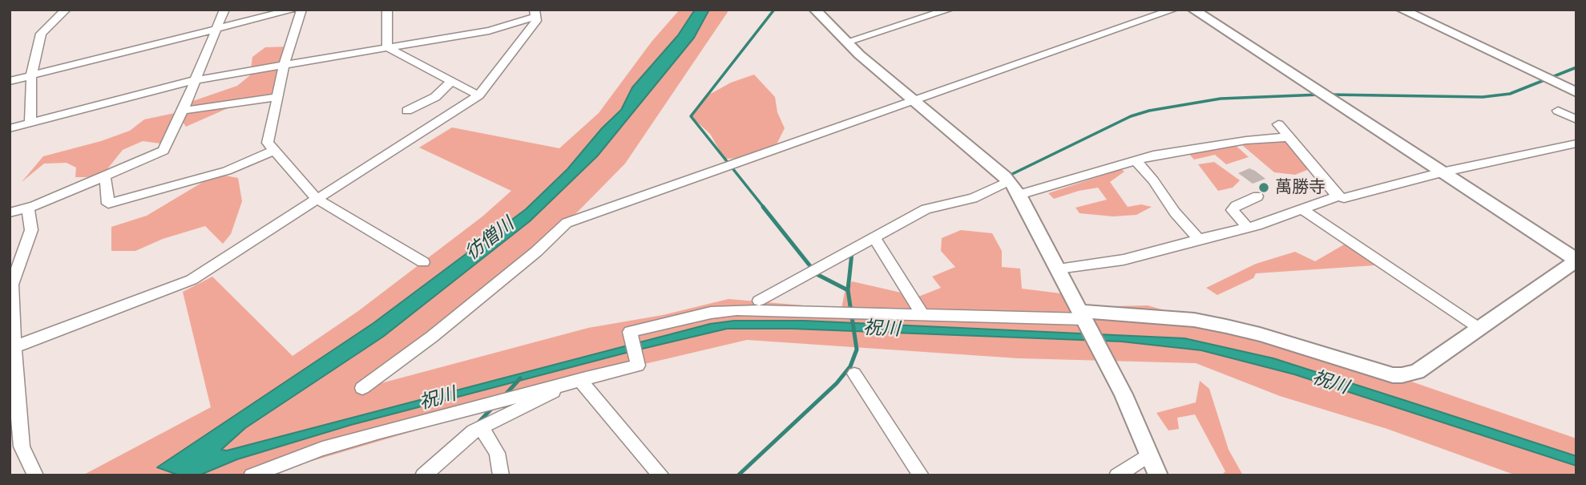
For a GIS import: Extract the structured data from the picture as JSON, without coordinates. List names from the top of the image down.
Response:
{
  "water": ["彷僧川", "祝川"],
  "places": ["萬勝寺"]
}
